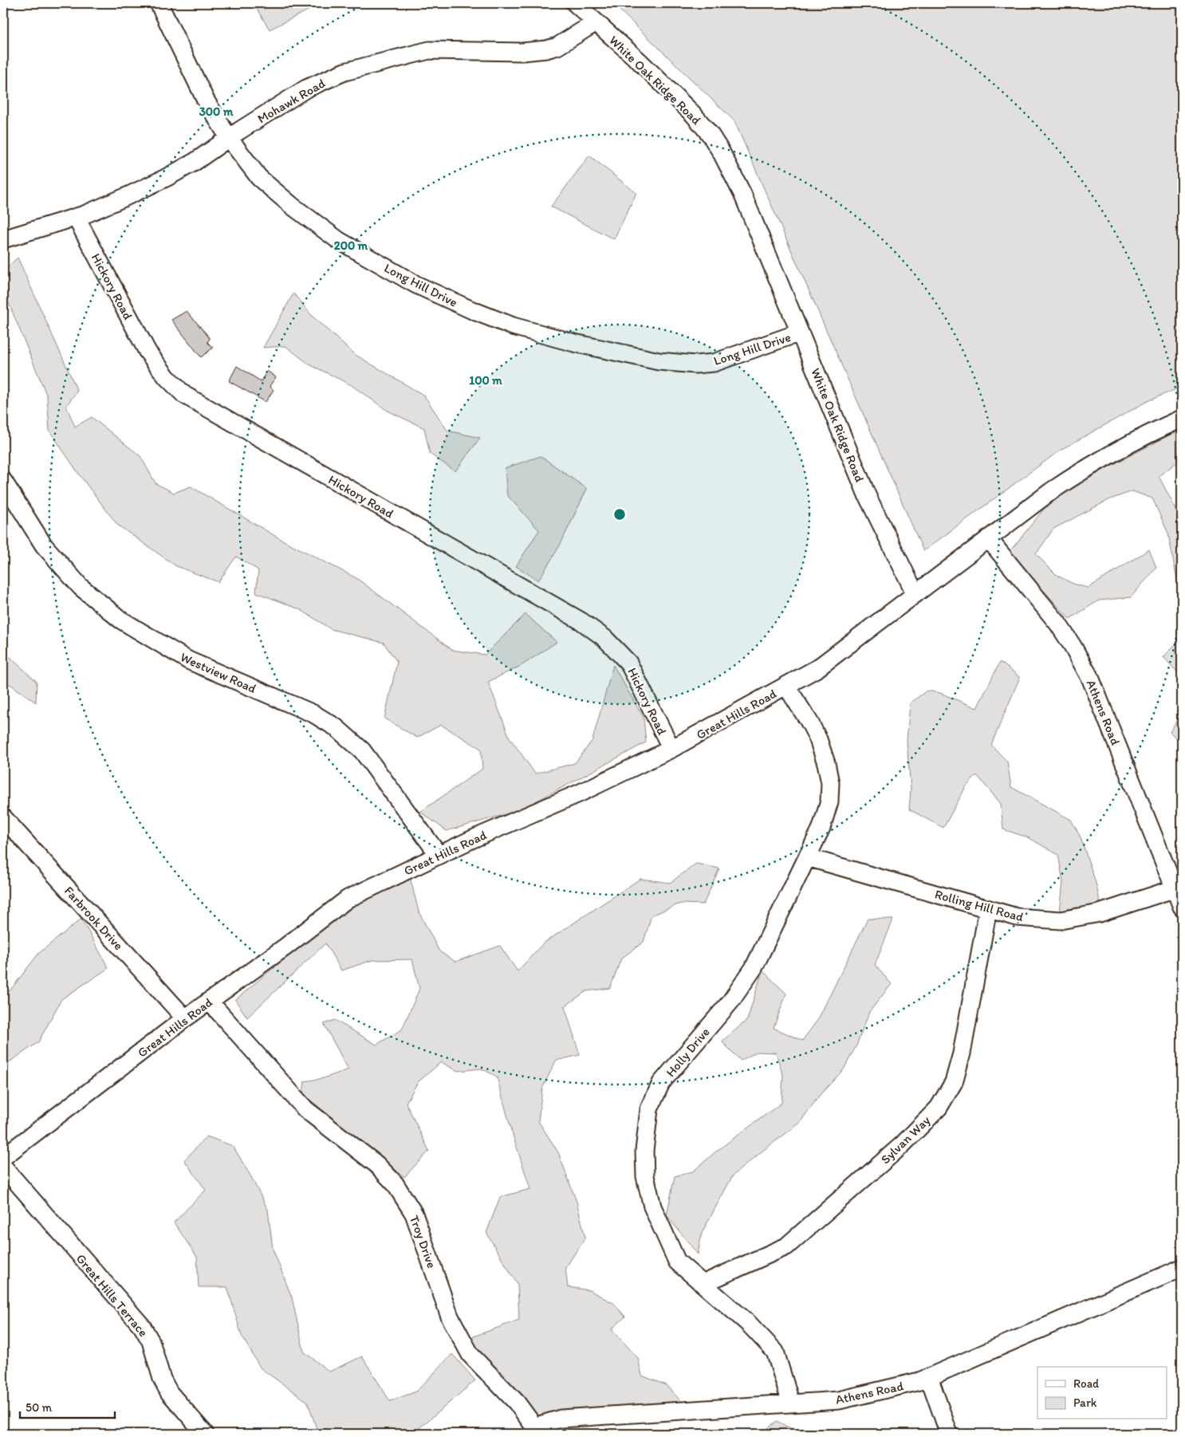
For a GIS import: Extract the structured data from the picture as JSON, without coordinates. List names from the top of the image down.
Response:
{
  "streets": {
    "street": [
      "White Oak Ridge Road",
      "Mohawk Road",
      "Long Hill Drive",
      "Hickory Road",
      "Westview Road",
      "Athens Road",
      "Great Hills Road",
      "Rolling Hill Road",
      "Farbrook Drive",
      "Holly Drive",
      "Sylvan Way",
      "Troy Drive",
      "Great Hills Terrace"
    ]
  },
  "crossings": [
    ["White Oak Ridge Road", "Mohawk Road"],
    ["White Oak Ridge Road", "Long Hill Drive"],
    ["White Oak Ridge Road", "Great Hills Road"],
    ["Mohawk Road", "Long Hill Drive"],
    ["Mohawk Road", "Hickory Road"],
    ["Hickory Road", "Great Hills Road"],
    ["Westview Road", "Great Hills Road"],
    ["Athens Road", "Rolling Hill Road"],
    ["Athens Road", "Holly Drive"],
    ["Athens Road", "Troy Drive"],
    ["Great Hills Road", "Farbrook Drive"],
    ["Great Hills Road", "Holly Drive"],
    ["Great Hills Road", "Troy Drive"],
    ["Rolling Hill Road", "Holly Drive"],
    ["Rolling Hill Road", "Sylvan Way"],
    ["Holly Drive", "Sylvan Way"]
  ],
  "legend": ["Road", "Park"],
  "scale_bar": "50 m",
  "rings": ["300 m", "200 m", "100 m"]
}
